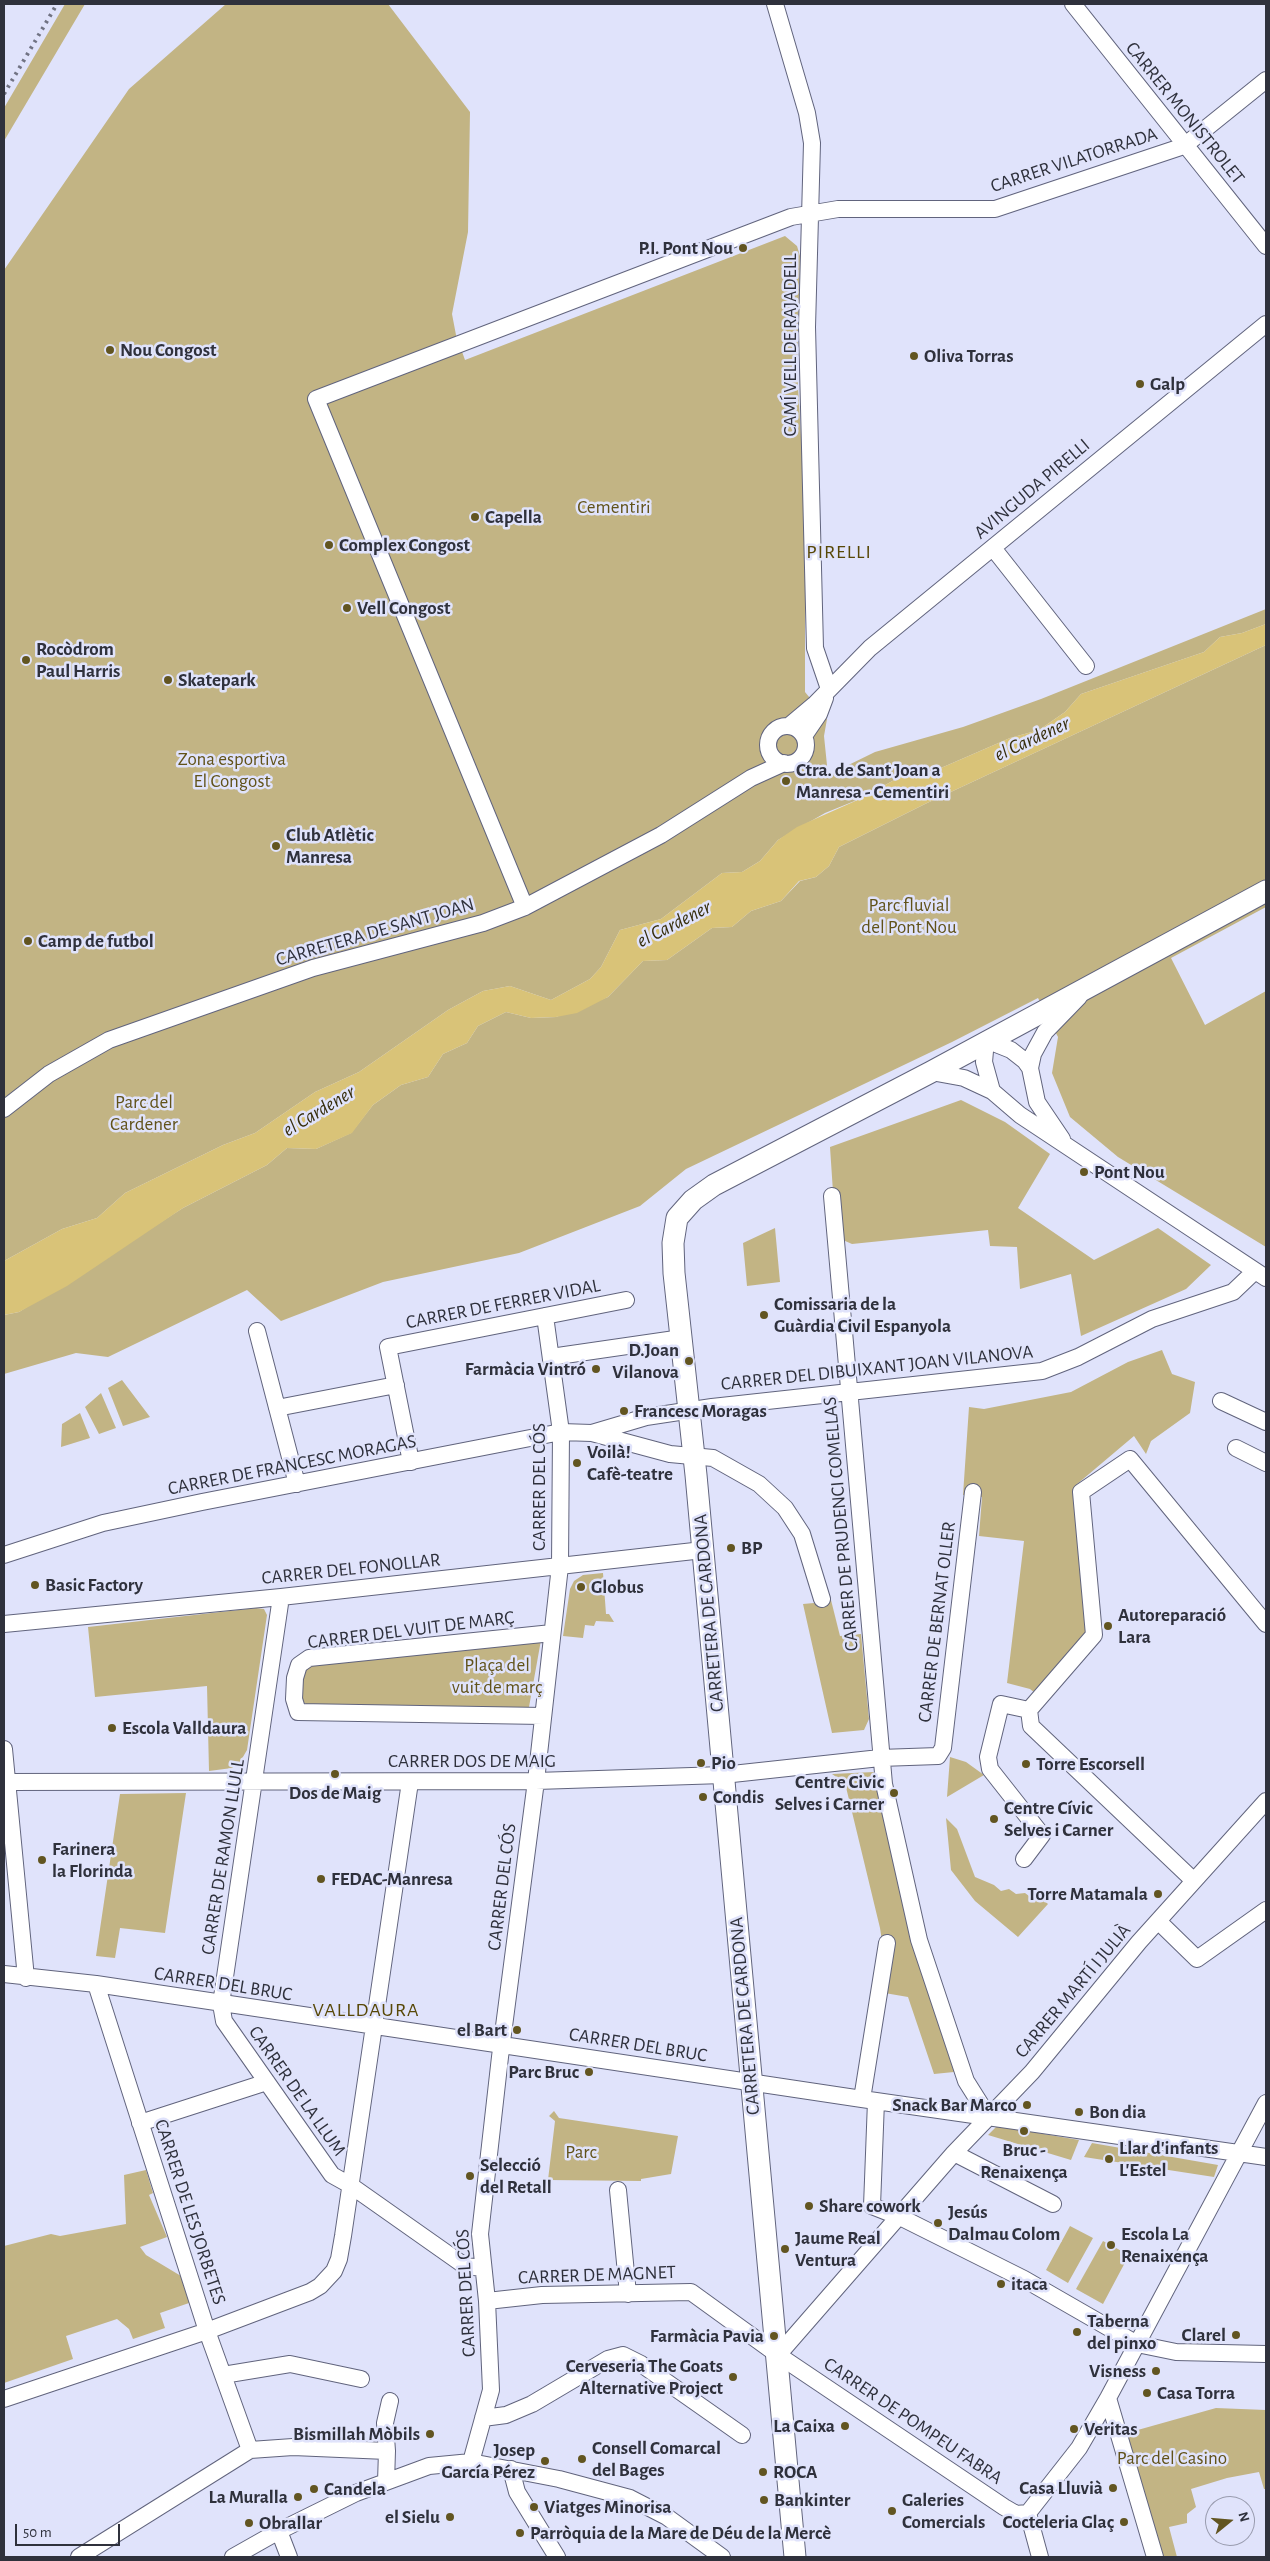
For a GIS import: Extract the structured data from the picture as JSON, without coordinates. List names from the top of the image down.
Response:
{
  "streets": {
    "main road": ["CARRETERA DE CARDONA"],
    "street": [
      "CARRER MONISTROLET",
      "CARRER VILATORRADA",
      "CAMÍ VELL DE RAJADELL",
      "AVINGUDA PIRELLI",
      "CARRETERA DE SANT JOAN",
      "CARRER DE FERRER VIDAL",
      "CARRER DEL DIBUIXANT JOAN VILANOVA",
      "CARRER DE FRANCESC MORAGAS",
      "CARRER DEL CÓS",
      "CARRER DE PRUDENCI COMELLAS",
      "CARRER DEL FONOLLAR",
      "CARRER DE BERNAT OLLER",
      "CARRER DEL VUIT DE MARÇ",
      "CARRER DOS DE MAIG",
      "CARRER DE RAMON LLULL",
      "CARRER DEL BRUC",
      "CARRER MARTÍ I JULIÀ",
      "CARRER DE LA LLUM",
      "CARRER DE LES JORBETES",
      "CARRER DE MAGNET",
      "CARRER DE POMPEU FABRA"
    ]
  },
  "crossings": [
    ["CARRER MONISTROLET", "CARRER VILATORRADA"],
    ["CARRER VILATORRADA", "CAMÍ VELL DE RAJADELL"],
    ["CARRER VILATORRADA", "CARRETERA DE SANT JOAN"],
    ["CAMÍ VELL DE RAJADELL", "AVINGUDA PIRELLI"],
    ["AVINGUDA PIRELLI", "CARRETERA DE SANT JOAN"],
    ["CARRER DE FERRER VIDAL", "CARRER DEL CÓS"],
    ["CARRER DEL DIBUIXANT JOAN VILANOVA", "CARRER DE FRANCESC MORAGAS"],
    ["CARRER DEL DIBUIXANT JOAN VILANOVA", "CARRER DE PRUDENCI COMELLAS"],
    ["CARRER DEL DIBUIXANT JOAN VILANOVA", "CARRETERA DE CARDONA"],
    ["CARRER DE FRANCESC MORAGAS", "CARRER DEL CÓS"],
    ["CARRER DE FRANCESC MORAGAS", "CARRETERA DE CARDONA"],
    ["CARRER DEL CÓS", "CARRER DEL FONOLLAR"],
    ["CARRER DEL CÓS", "CARRER DEL VUIT DE MARÇ"],
    ["CARRER DEL CÓS", "CARRER DOS DE MAIG"],
    ["CARRER DEL CÓS", "CARRER DEL BRUC"],
    ["CARRER DEL CÓS", "CARRER DE LA LLUM"],
    ["CARRER DEL CÓS", "CARRER DE MAGNET"],
    ["CARRER DE PRUDENCI COMELLAS", "CARRER DOS DE MAIG"],
    ["CARRER DE PRUDENCI COMELLAS", "CARRER DEL BRUC"],
    ["CARRER DE PRUDENCI COMELLAS", "CARRER MARTÍ I JULIÀ"],
    ["CARRER DEL FONOLLAR", "CARRETERA DE CARDONA"],
    ["CARRER DEL FONOLLAR", "CARRER DE RAMON LLULL"],
    ["CARRETERA DE CARDONA", "CARRER DOS DE MAIG"],
    ["CARRETERA DE CARDONA", "CARRER DEL BRUC"],
    ["CARRETERA DE CARDONA", "CARRER MARTÍ I JULIÀ"],
    ["CARRETERA DE CARDONA", "CARRER DE MAGNET"],
    ["CARRETERA DE CARDONA", "CARRER DE POMPEU FABRA"],
    ["CARRER DE BERNAT OLLER", "CARRER DOS DE MAIG"],
    ["CARRER DOS DE MAIG", "CARRER DE RAMON LLULL"],
    ["CARRER DE RAMON LLULL", "CARRER DEL BRUC"],
    ["CARRER DE RAMON LLULL", "CARRER DE LA LLUM"],
    ["CARRER DEL BRUC", "CARRER MARTÍ I JULIÀ"],
    ["CARRER DEL BRUC", "CARRER DE LA LLUM"],
    ["CARRER DEL BRUC", "CARRER DE LES JORBETES"],
    ["CARRER MARTÍ I JULIÀ", "CARRER DE MAGNET"],
    ["CARRER MARTÍ I JULIÀ", "CARRER DE POMPEU FABRA"],
    ["CARRER DE MAGNET", "CARRER DE POMPEU FABRA"]
  ],
  "districts": ["PIRELLI", "VALLDAURA"],
  "water": ["el Cardener"],
  "parks": [
    "Cementiri",
    "Zona esportiva El Congost",
    "Parc fluvial del Pont Nou",
    "Parc del Cardener",
    "Plaça del vuit de març",
    "Parc",
    "Parc del Casino"
  ],
  "places": [
    "P.I. Pont Nou",
    "Nou Congost",
    "Oliva Torras",
    "Galp",
    "Capella",
    "Complex Congost",
    "Vell Congost",
    "Rocòdrom Paul Harris",
    "Skatepark",
    "Ctra. de Sant Joan a Manresa - Cementiri",
    "Club Atlètic Manresa",
    "Camp de futbol",
    "Pont Nou",
    "Comissaria de la Guàrdia Civil Espanyola",
    "D.Joan Vilanova",
    "Farmàcia Vintró",
    "Francesc Moragas",
    "Voilà! Cafè-teatre",
    "BP",
    "Basic Factory",
    "Globus",
    "Autoreparació Lara",
    "Escola Valldaura",
    "Pio",
    "Torre Escorsell",
    "Dos de Maig",
    "Centre Civic Selves i Carner",
    "Condis",
    "Centre Cívic Selves i Carner",
    "Farinera la Florinda",
    "FEDAC-Manresa",
    "Torre Matamala",
    "el Bart",
    "Parc Bruc",
    "Snack Bar Marco",
    "Bon dia",
    "Bruc - Renaixença",
    "Llar d'infants L'Estel",
    "Selecció del Retall",
    "Share cowork",
    "Jesús Dalmau Colom",
    "Escola La Renaixença",
    "Jaume Real Ventura",
    "itaca",
    "Taberna del pinxo",
    "Clarel",
    "Farmàcia Pavia",
    "Visness",
    "Cerveseria The Goats Alternative Project",
    "Casa Torra",
    "La Caixa",
    "Veritas",
    "Bismillah Mòbils",
    "Consell Comarcal del Bages",
    "Josep García Pérez",
    "ROCA",
    "Casa Lluvià",
    "Candela",
    "La Muralla",
    "Bankinter",
    "Viatges Minorisa",
    "Galeries Comercials",
    "el Sielu",
    "Cocteleria Glaç",
    "Obrallar",
    "Parròquia de la Mare de Déu de la Mercè"
  ],
  "scale_bar": "50 m",
  "north": "right"
}
